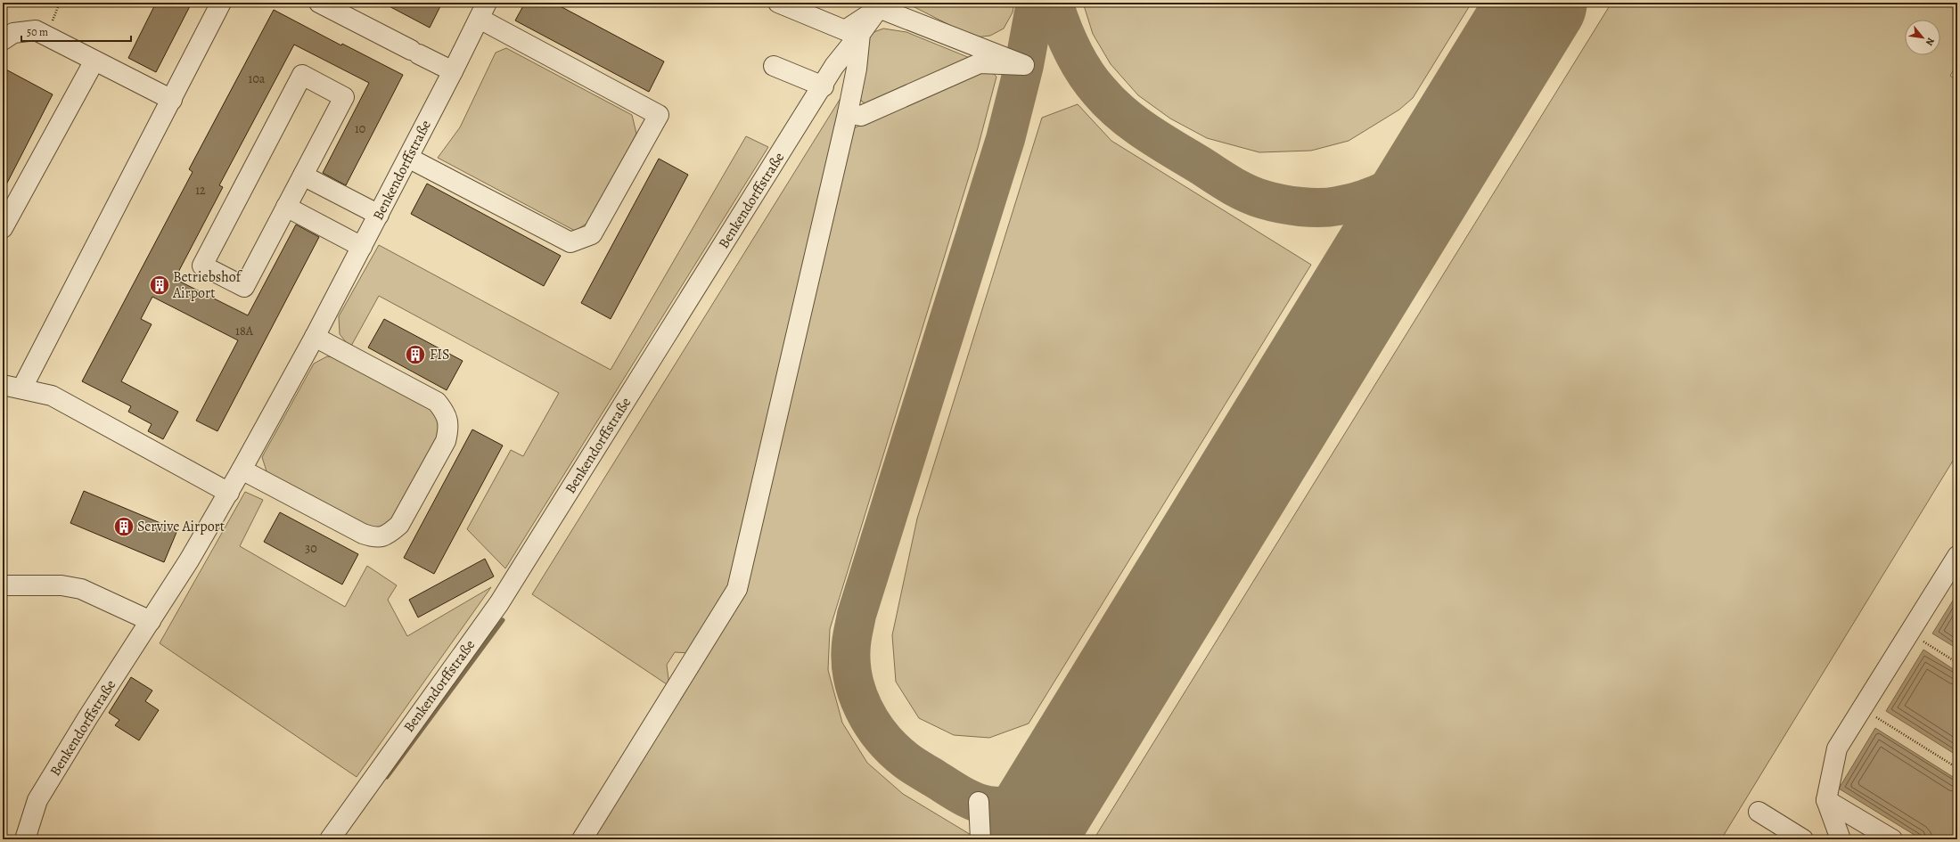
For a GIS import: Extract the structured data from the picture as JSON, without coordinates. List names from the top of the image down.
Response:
{
  "streets": {
    "street": ["Benkendorffstraße"]
  },
  "places": {
    "building": ["Betriebshof Airport", "FIS", "Servive Airport"]
  },
  "house_numbers": [
    "10a",
    "10",
    "12",
    "18A",
    "30"
  ],
  "scale_bar": "50 m",
  "north": "bottom right"
}
